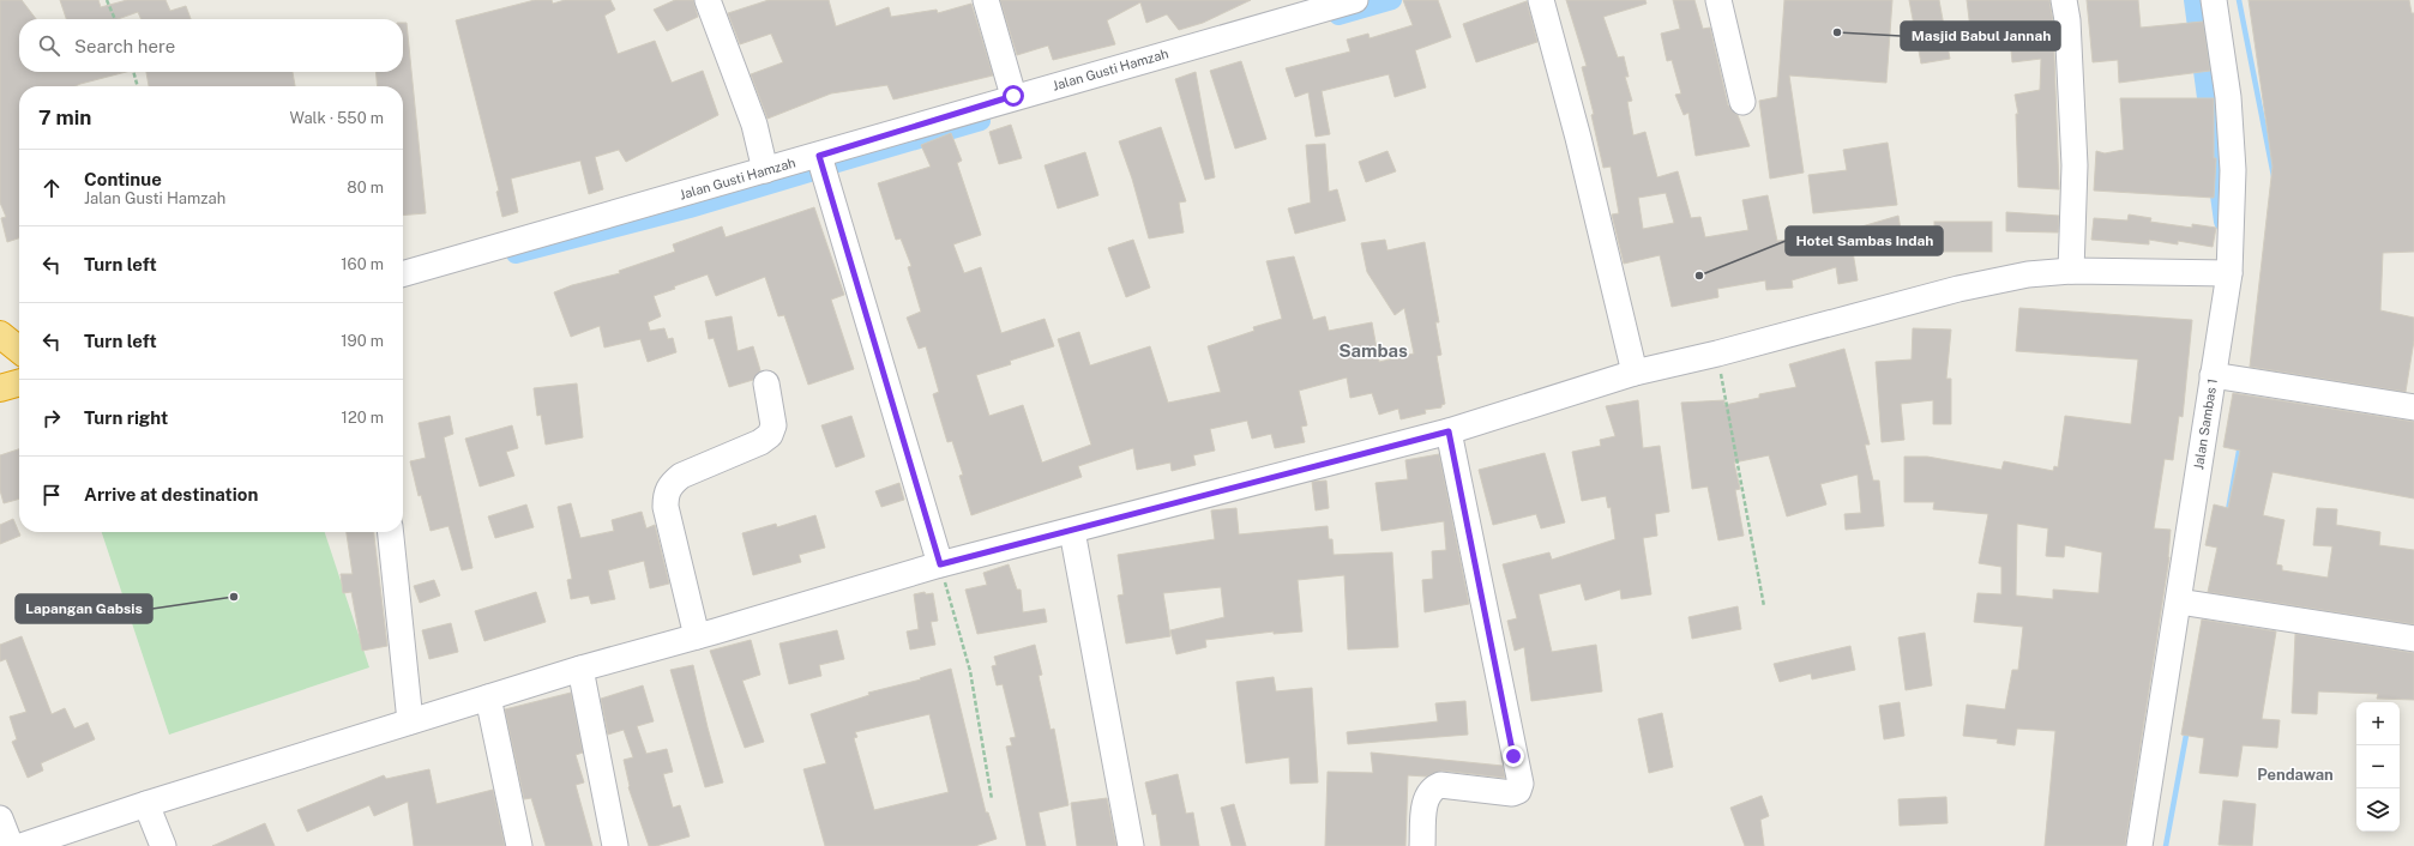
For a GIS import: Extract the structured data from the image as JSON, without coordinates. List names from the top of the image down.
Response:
{
  "streets": {
    "street": ["Jalan Gusti Hamzah", "Jalan Sambas 1"]
  },
  "districts": ["Sambas", "Pendawan"],
  "places": ["Masjid Babul Jannah", "Hotel Sambas Indah", "Lapangan Gabsis"],
  "page": {
    "search": "Search here",
    "heading": ["7 min", "Walk · 550 m"],
    "list": [
      ["Continue", "Jalan Gusti Hamzah", "80 m"],
      ["Turn left", "160 m"],
      ["Turn left", "190 m"],
      ["Turn right", "120 m"],
      "Arrive at destination"
    ],
    "map_buttons": ["+", "−"]
  }
}
